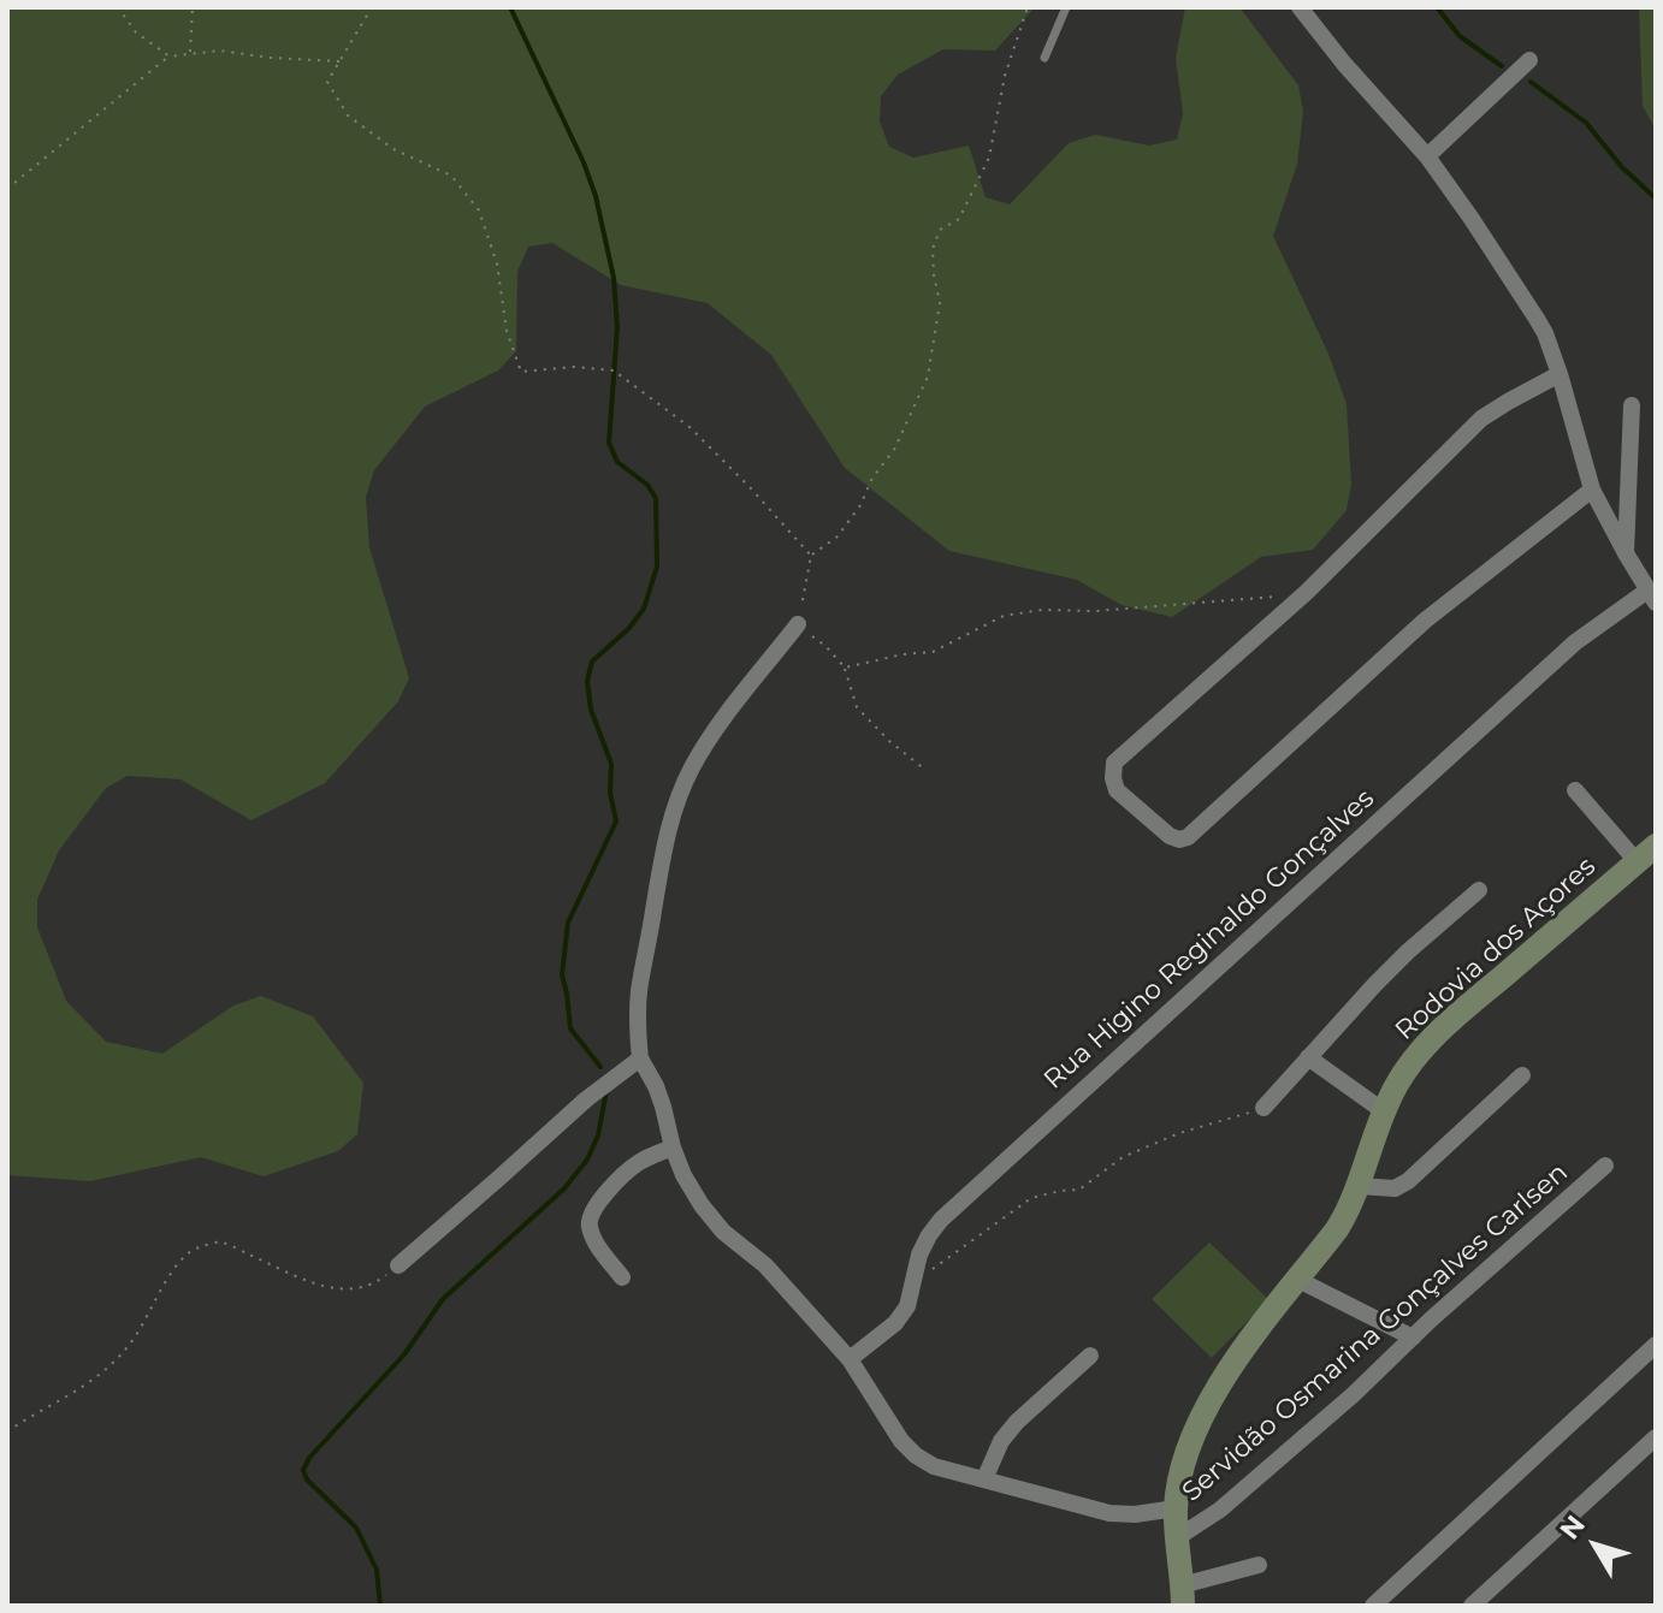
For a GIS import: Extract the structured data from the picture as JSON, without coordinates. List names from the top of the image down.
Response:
{
  "streets": {
    "street": ["Rua Higino Reginaldo Gonçalves", "Rodovia dos Açores", "Servidão Osmarina Gonçalves Carlsen"]
  },
  "crossings": [
    ["Rodovia dos Açores", "Servidão Osmarina Gonçalves Carlsen"]
  ],
  "north": "top left"
}
